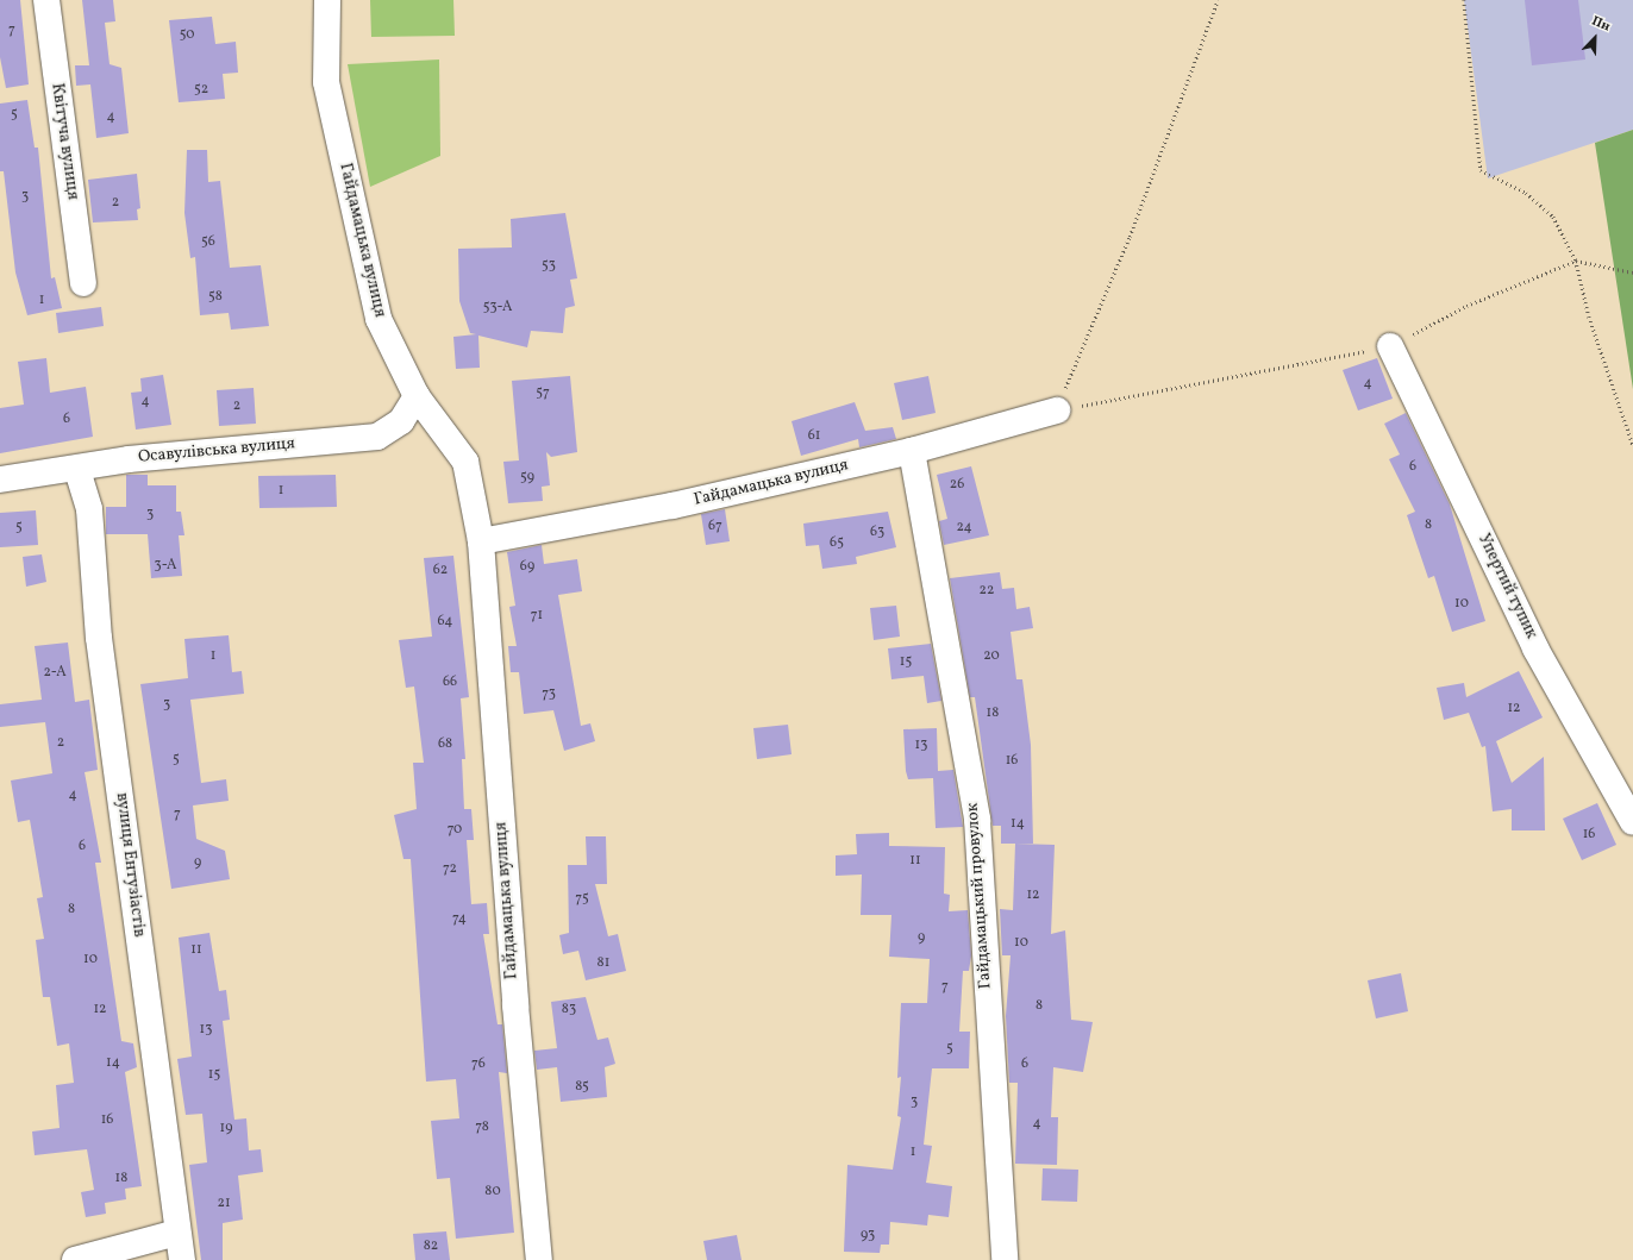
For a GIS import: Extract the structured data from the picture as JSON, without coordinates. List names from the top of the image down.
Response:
{
  "streets": {
    "street": [
      "Квітуча вулиця",
      "Гайдамацька вулиця",
      "Осавулівська вулиця",
      "Упертий тупик",
      "вулиця Ентузіастів",
      "Гайдамацький провулок"
    ]
  },
  "crossings": [
    ["Гайдамацька вулиця", "Осавулівська вулиця"],
    ["Гайдамацька вулиця", "Гайдамацький провулок"],
    ["Осавулівська вулиця", "вулиця Ентузіастів"]
  ],
  "house_numbers": [
    "7",
    "50",
    "52",
    "5",
    "4",
    "3",
    "2",
    "56",
    "53",
    "58",
    "1",
    "53-А",
    "4",
    "57",
    "4",
    "2",
    "6",
    "61",
    "6",
    "59",
    "26",
    "1",
    "3",
    "8",
    "67",
    "5",
    "24",
    "63",
    "65",
    "3-А",
    "69",
    "62",
    "22",
    "10",
    "71",
    "64",
    "1",
    "20",
    "15",
    "2-А",
    "66",
    "73",
    "3",
    "12",
    "18",
    "2",
    "68",
    "13",
    "5",
    "16",
    "4",
    "7",
    "14",
    "70",
    "16",
    "6",
    "11",
    "9",
    "72",
    "12",
    "75",
    "8",
    "74",
    "9",
    "10",
    "11",
    "10",
    "81",
    "7",
    "8",
    "12",
    "83",
    "13",
    "5",
    "14",
    "76",
    "6",
    "15",
    "85",
    "3",
    "16",
    "4",
    "78",
    "19",
    "1",
    "18",
    "80",
    "21",
    "93",
    "82"
  ],
  "north": "top right"
}
